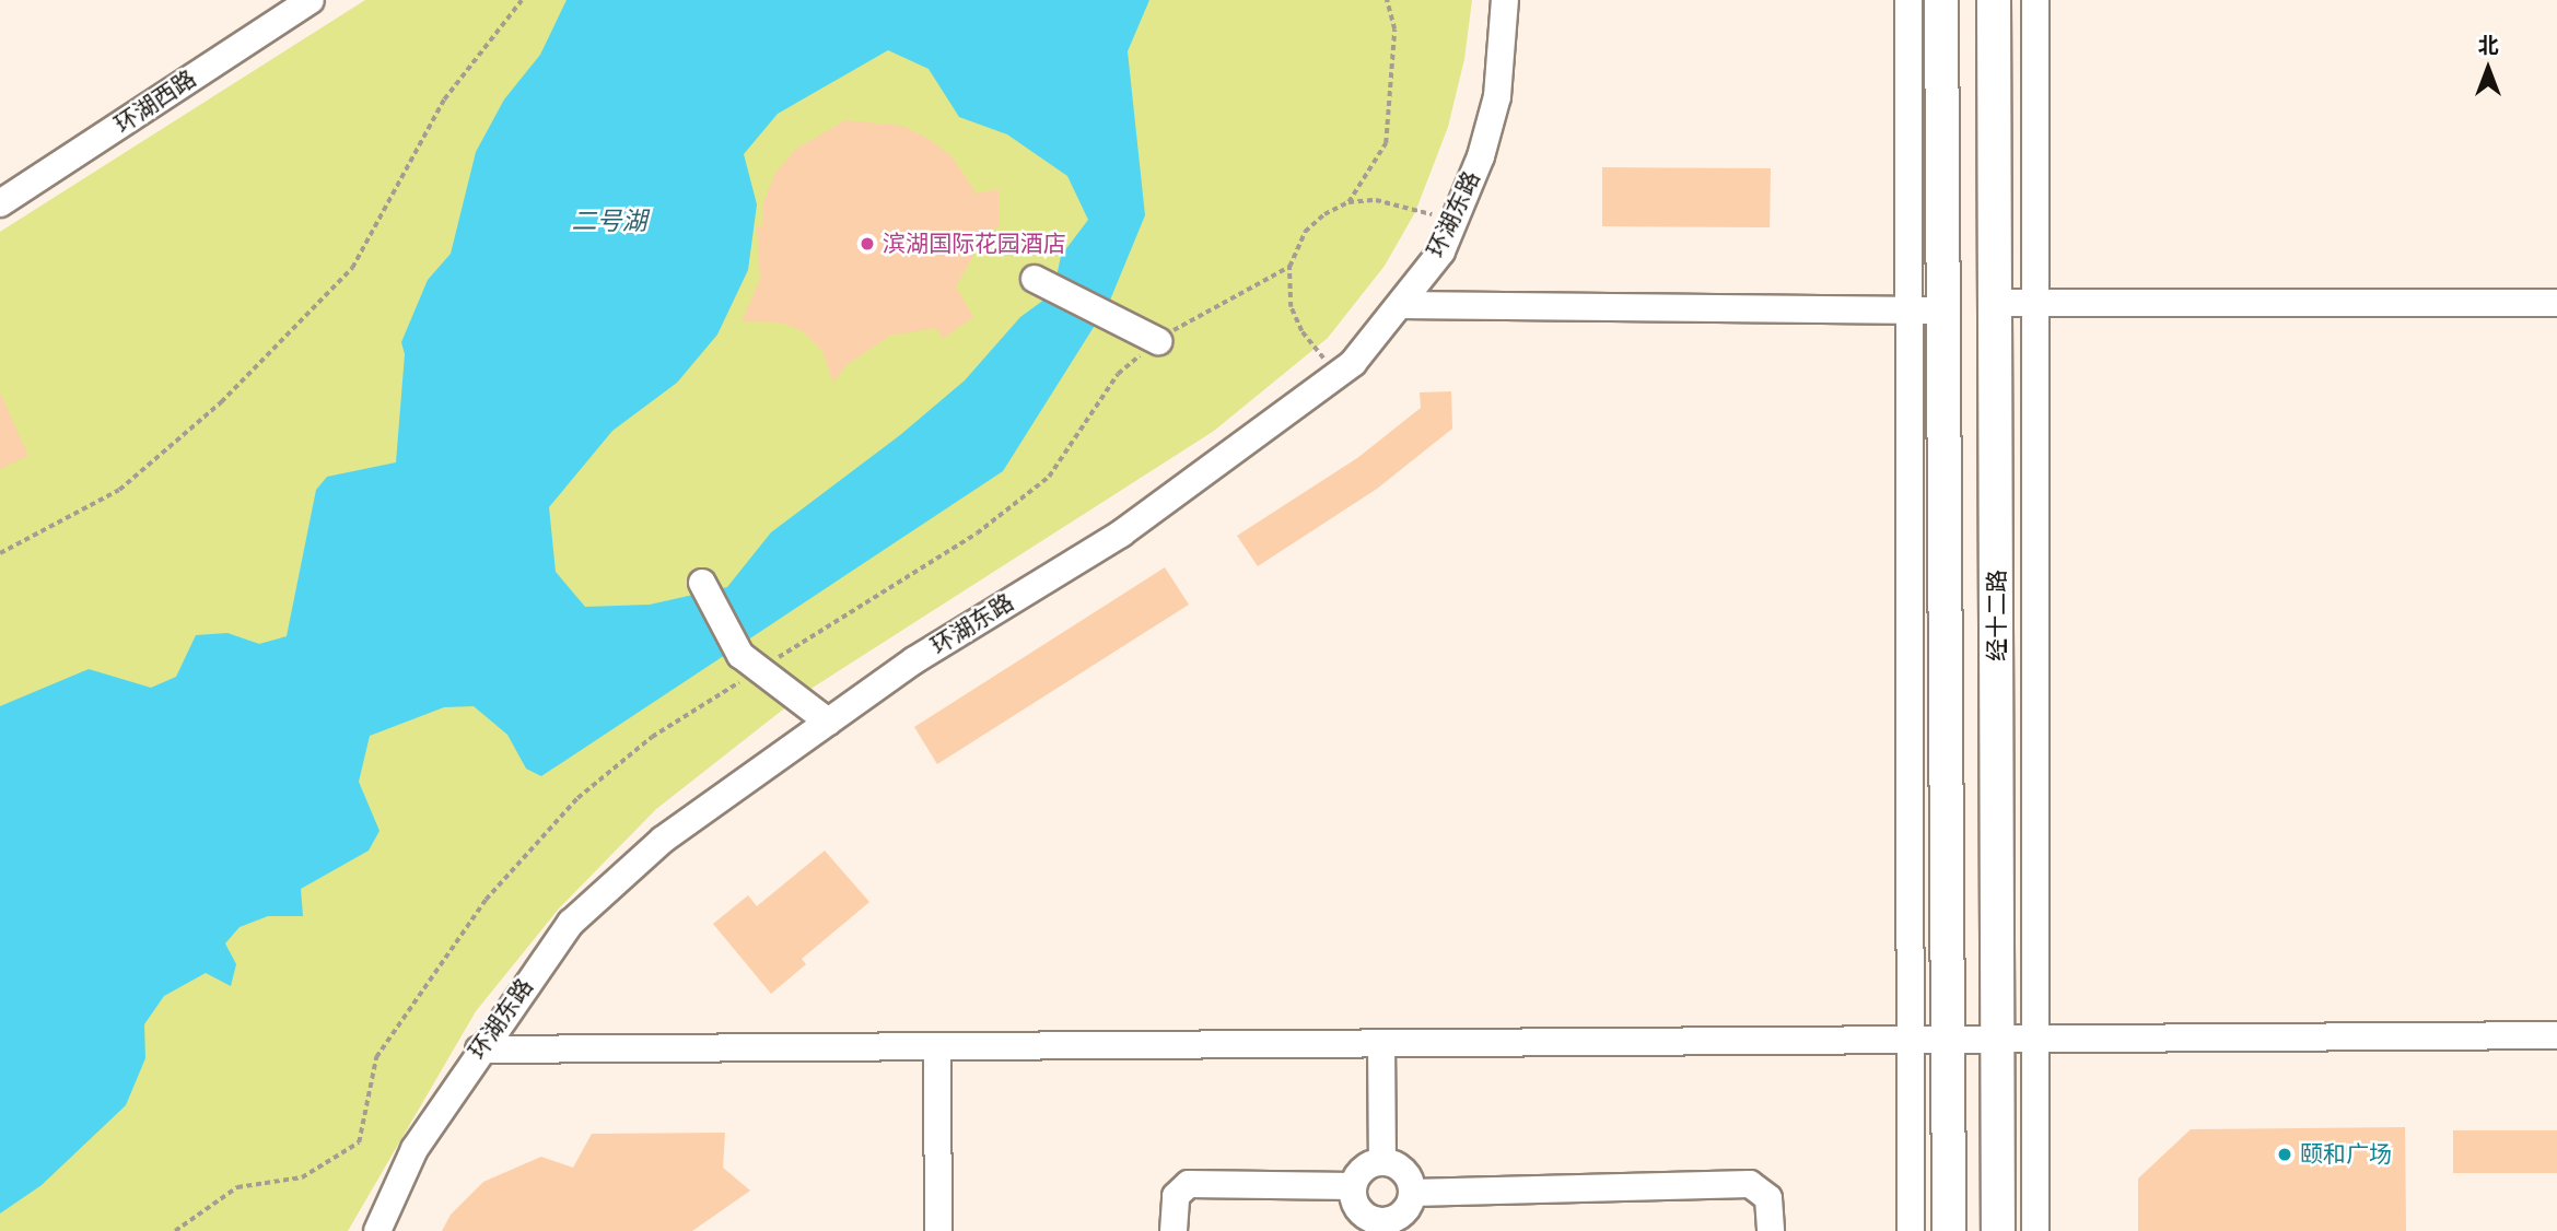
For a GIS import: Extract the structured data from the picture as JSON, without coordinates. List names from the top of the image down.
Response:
{
  "streets": {
    "main road": ["经十二路"],
    "street": ["环湖西路", "环湖东路"]
  },
  "water": ["二号湖"],
  "places": ["滨湖国际花园酒店", "颐和广场"],
  "north": "top"
}
